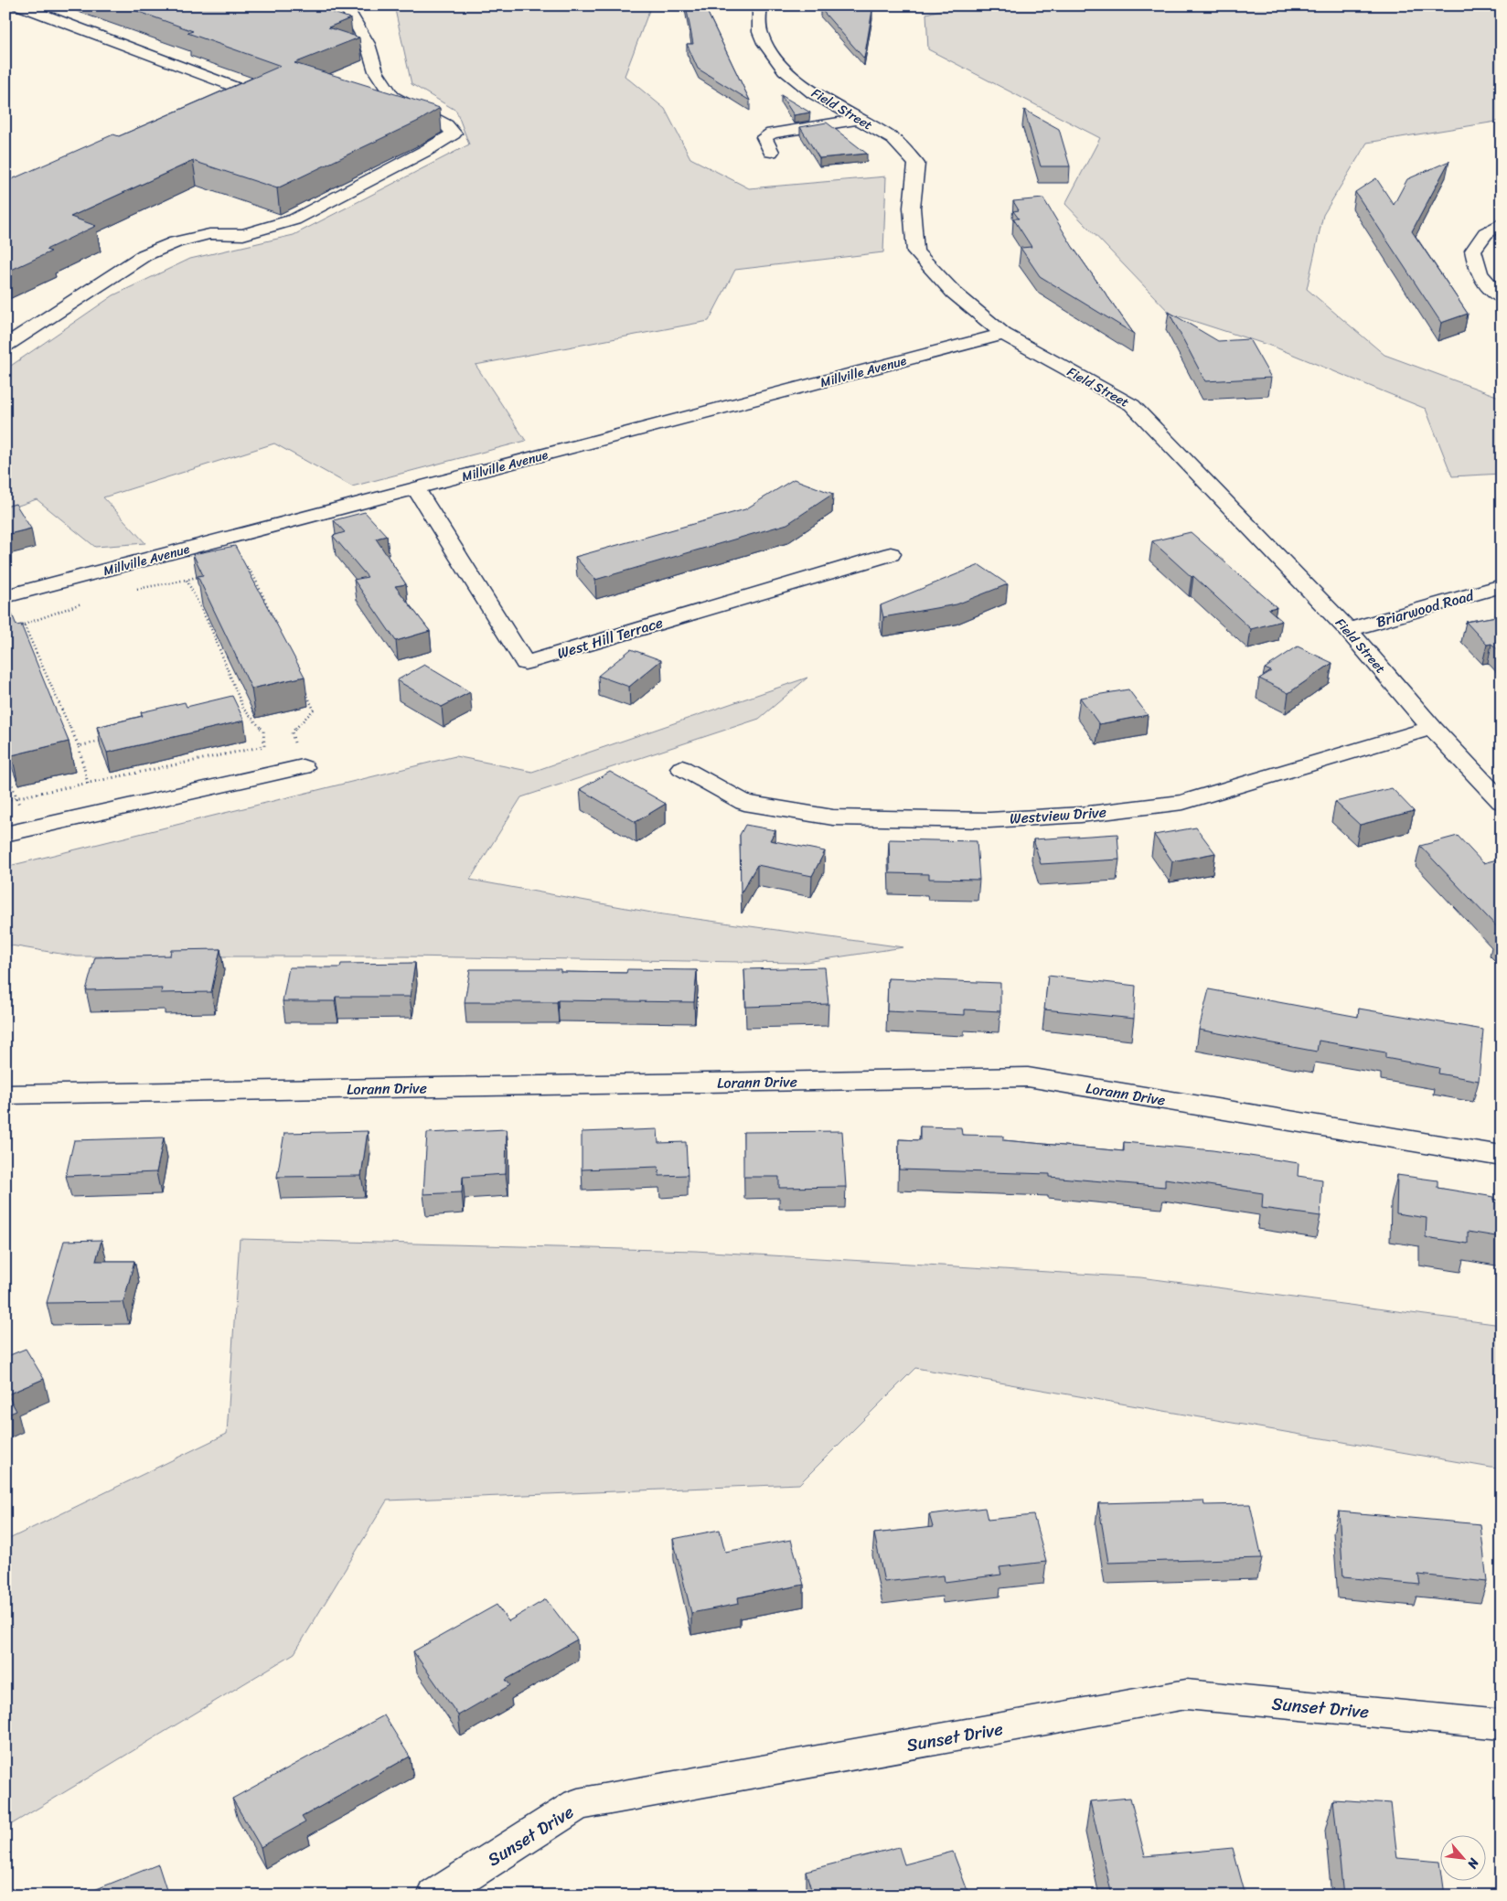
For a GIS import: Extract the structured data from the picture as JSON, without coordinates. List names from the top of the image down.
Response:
{
  "streets": {
    "street": [
      "Field Street",
      "Millville Avenue",
      "Briarwood Road",
      "West Hill Terrace",
      "Westview Drive",
      "Lorann Drive",
      "Sunset Drive"
    ]
  },
  "crossings": [
    ["Field Street", "Millville Avenue"],
    ["Field Street", "Briarwood Road"],
    ["Field Street", "Westview Drive"],
    ["Millville Avenue", "West Hill Terrace"]
  ],
  "north": "bottom right"
}
